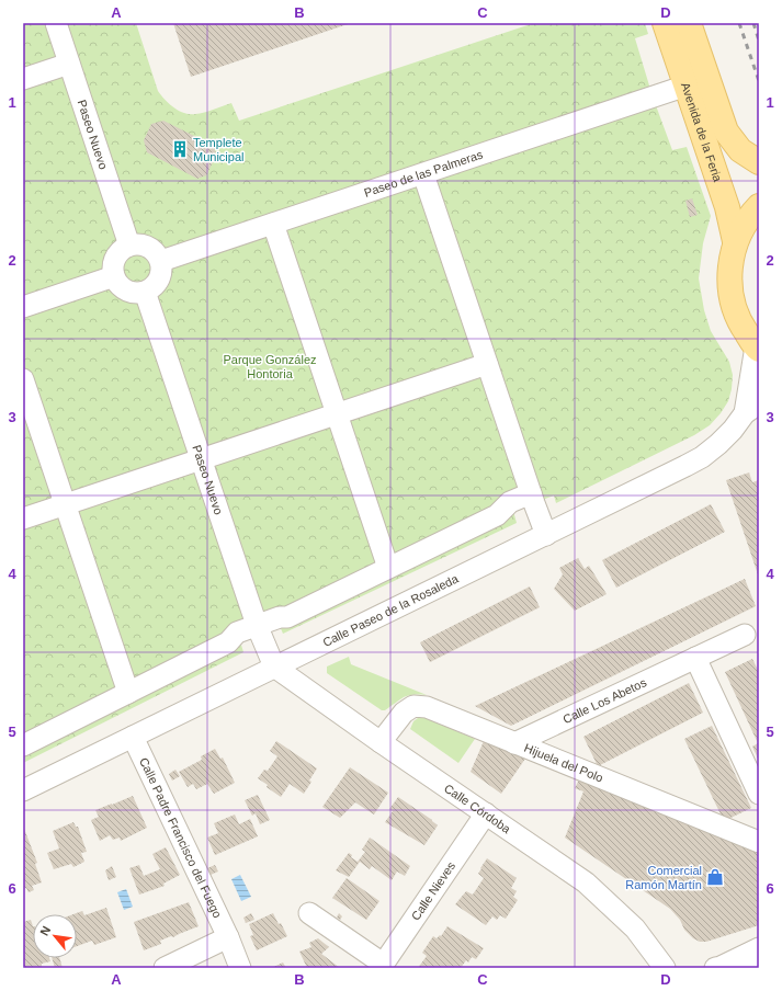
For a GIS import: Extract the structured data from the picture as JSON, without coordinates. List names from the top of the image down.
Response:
{
  "streets": {
    "main road": ["Avenida de la Feria"],
    "street": [
      "Paseo Nuevo",
      "Paseo de las Palmeras",
      "Calle Paseo de la Rosaleda",
      "Calle Los Abetos",
      "Hijuela del Polo",
      "Calle Córdoba",
      "Calle Padre Francisco del Fuego",
      "Calle Nieves"
    ]
  },
  "crossings": [
    ["Avenida de la Feria", "Paseo de las Palmeras"],
    ["Paseo Nuevo", "Paseo de las Palmeras"],
    ["Paseo Nuevo", "Calle Paseo de la Rosaleda"],
    ["Paseo Nuevo", "Calle Córdoba"],
    ["Calle Paseo de la Rosaleda", "Calle Córdoba"],
    ["Calle Paseo de la Rosaleda", "Calle Padre Francisco del Fuego"],
    ["Calle Los Abetos", "Hijuela del Polo"],
    ["Hijuela del Polo", "Calle Córdoba"],
    ["Calle Córdoba", "Calle Nieves"]
  ],
  "parks": ["Parque González Hontoria"],
  "places": {
    "building": ["Templete Municipal"],
    "shop": ["Comercial Ramón Martín"]
  },
  "north": "top left",
  "grid": {
    "columns": [
      "A",
      "B",
      "C",
      "D"
    ],
    "rows": [
      "1",
      "2",
      "3",
      "4",
      "5",
      "6"
    ]
  }
}
